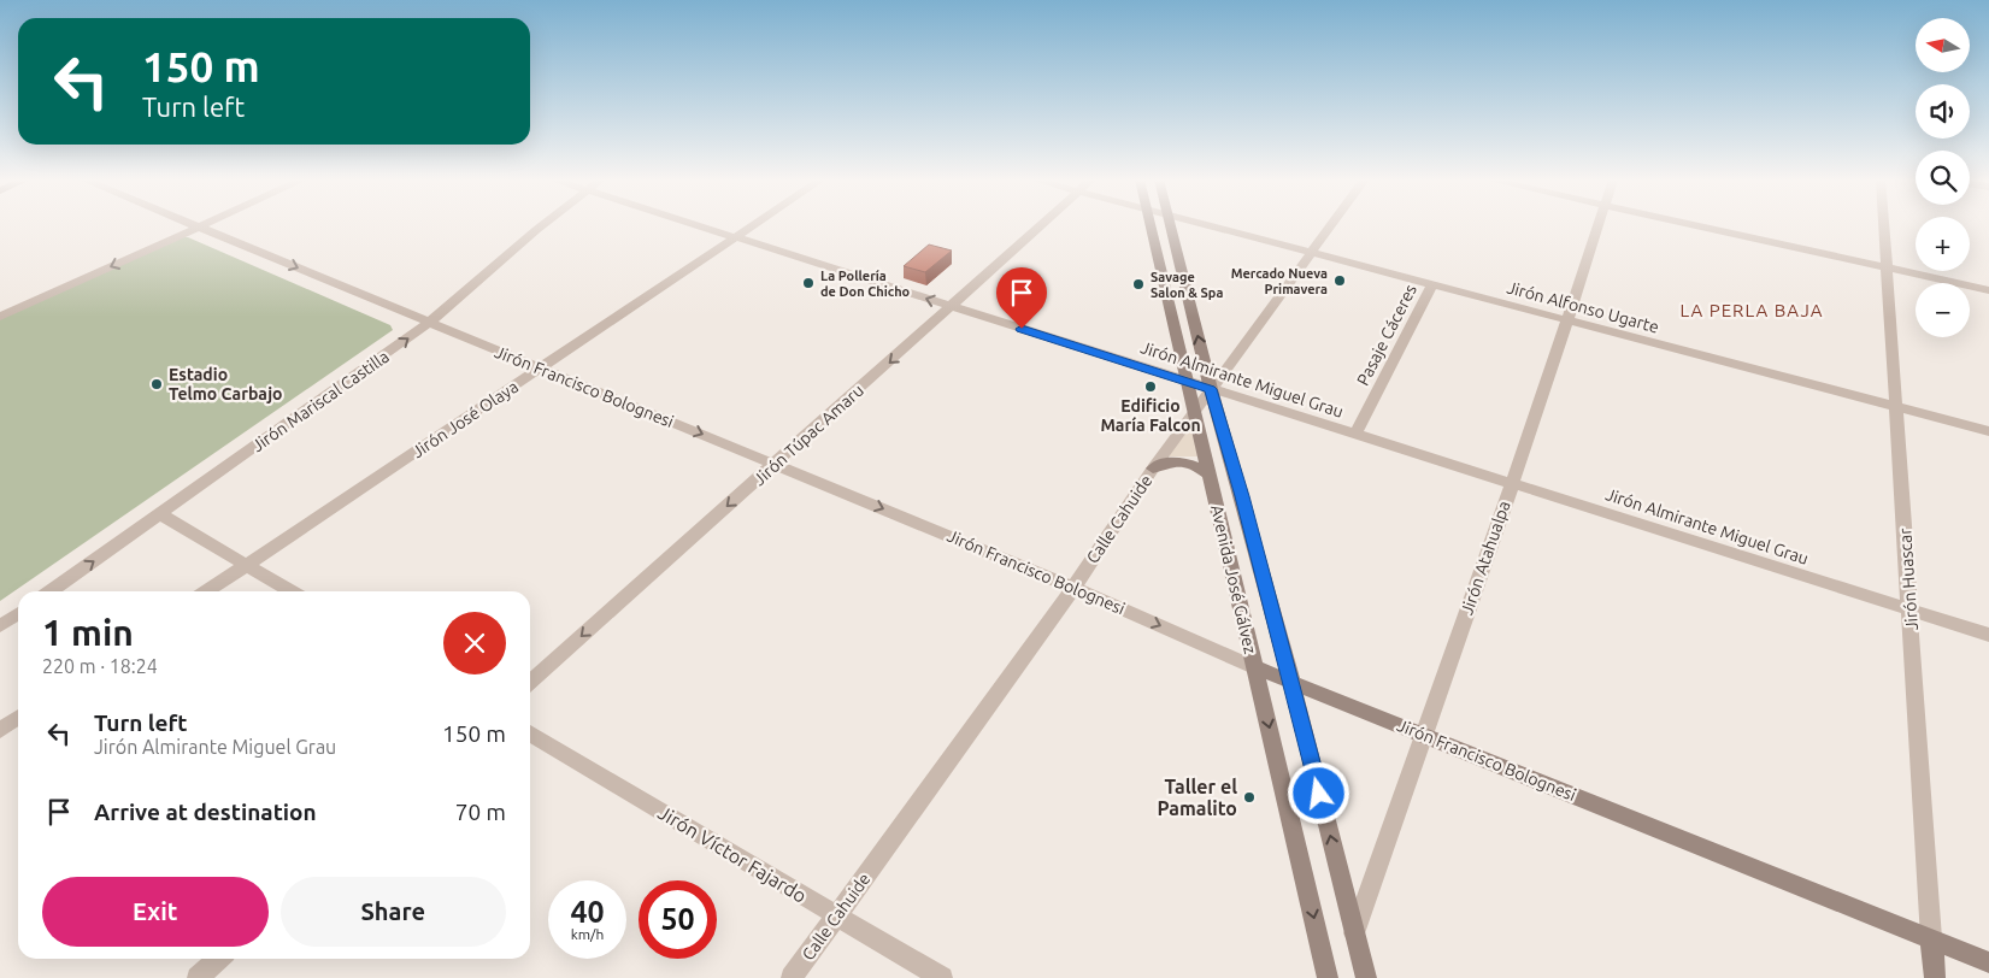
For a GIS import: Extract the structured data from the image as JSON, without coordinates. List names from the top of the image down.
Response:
{
  "streets": {
    "main road": ["Jirón Francisco Bolognesi", "Avenida José Gálvez", "Jirón Huascar"],
    "street": [
      "Jirón Alfonso Ugarte",
      "Pasaje Cáceres",
      "Jirón Almirante Miguel Grau",
      "Jirón Mariscal Castilla",
      "Jirón José Olaya",
      "Jirón Túpac Amaru",
      "Calle Cahuide",
      "Jirón Atahualpa",
      "Jirón Víctor Fajardo"
    ]
  },
  "crossings": [
    ["Jirón Alfonso Ugarte", "Pasaje Cáceres"],
    ["Jirón Alfonso Ugarte", "Calle Cahuide"],
    ["Jirón Alfonso Ugarte", "Jirón Atahualpa"],
    ["Jirón Alfonso Ugarte", "Jirón Huascar"],
    ["Pasaje Cáceres", "Jirón Almirante Miguel Grau"],
    ["Jirón Almirante Miguel Grau", "Jirón José Olaya"],
    ["Jirón Almirante Miguel Grau", "Jirón Túpac Amaru"],
    ["Jirón Almirante Miguel Grau", "Calle Cahuide"],
    ["Jirón Almirante Miguel Grau", "Jirón Atahualpa"],
    ["Jirón Almirante Miguel Grau", "Avenida José Gálvez"],
    ["Jirón Almirante Miguel Grau", "Jirón Huascar"],
    ["Jirón Francisco Bolognesi", "Jirón Mariscal Castilla"],
    ["Jirón Francisco Bolognesi", "Jirón José Olaya"],
    ["Jirón Francisco Bolognesi", "Jirón Túpac Amaru"],
    ["Jirón Francisco Bolognesi", "Calle Cahuide"],
    ["Jirón Francisco Bolognesi", "Jirón Atahualpa"],
    ["Jirón Francisco Bolognesi", "Avenida José Gálvez"],
    ["Jirón Francisco Bolognesi", "Jirón Huascar"],
    ["Calle Cahuide", "Avenida José Gálvez"],
    ["Calle Cahuide", "Jirón Víctor Fajardo"],
    ["Jirón Atahualpa", "Avenida José Gálvez"]
  ],
  "one_way": ["Jirón Francisco Bolognesi", "Jirón Mariscal Castilla", "Jirón Túpac Amaru"],
  "districts": ["LA PERLA BAJA"],
  "places": [
    "Mercado Nueva Primavera",
    "La Pollería de Don Chicho",
    "Savage Salon & Spa",
    "Estadio Telmo Carbajo",
    "Edificio María Falcon",
    "Taller el Pamalito"
  ],
  "north": "left",
  "page": {
    "map_buttons": ["+", "−"],
    "turn": ["150 m", "Turn left"],
    "heading": ["1 min", "220 m · 18:24"],
    "list": [
      {
        "name": "Turn left",
        "note": "Jirón Almirante Miguel Grau",
        "value": "150 m"
      },
      {
        "name": "Arrive at destination",
        "value": "70 m"
      }
    ],
    "buttons": ["Exit", "Share"],
    "speed": "40 km/h",
    "limit": "50"
  }
}
